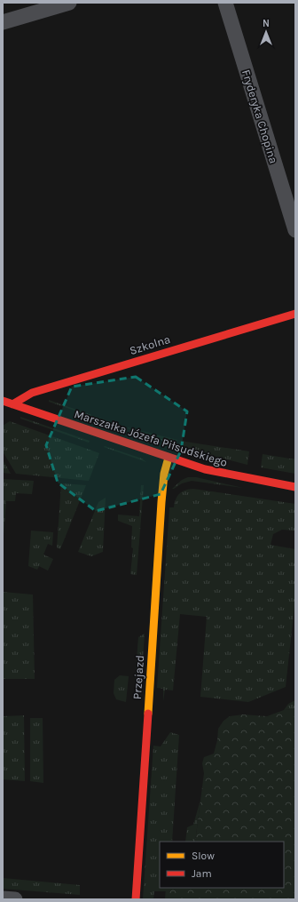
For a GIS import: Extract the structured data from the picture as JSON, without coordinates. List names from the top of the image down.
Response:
{
  "streets": {
    "street": [
      "Fryderyka Chopina",
      "Szkolna",
      "Marszałka Józefa Piłsudskiego",
      "Przejazd"
    ]
  },
  "crossings": [
    ["Szkolna", "Marszałka Józefa Piłsudskiego"],
    ["Marszałka Józefa Piłsudskiego", "Przejazd"]
  ],
  "legend": ["Slow", "Jam"],
  "north": "top"
}
